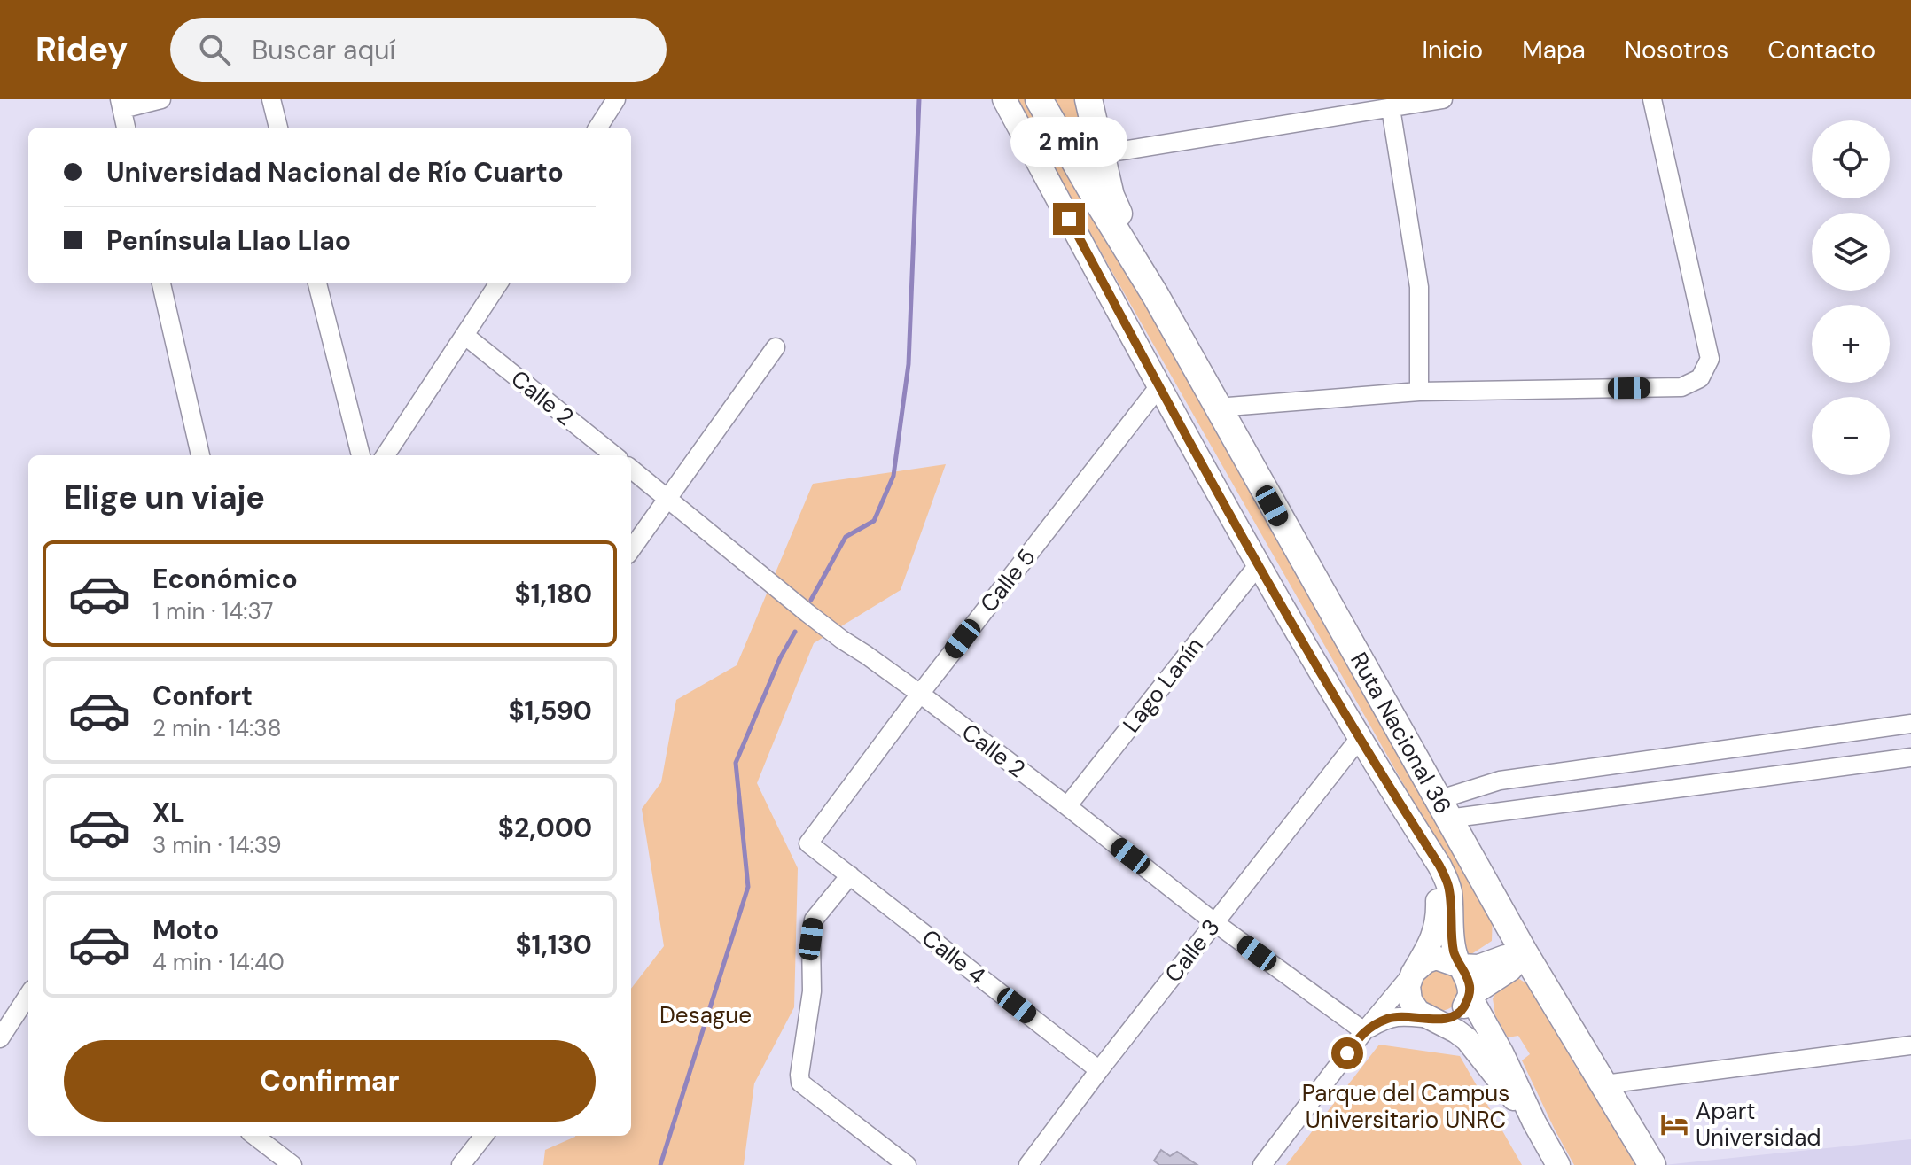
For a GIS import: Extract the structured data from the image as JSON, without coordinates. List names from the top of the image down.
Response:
{
  "streets": {
    "highway": ["Ruta Nacional 36"],
    "street": [
      "Calle 2",
      "Calle 5",
      "Lago Lanín",
      "Calle 3",
      "Calle 4"
    ]
  },
  "crossings": [
    ["Calle 2", "Calle 5"],
    ["Calle 2", "Lago Lanín"],
    ["Calle 2", "Calle 3"],
    ["Calle 5", "Calle 4"],
    ["Calle 3", "Calle 4"]
  ],
  "parks": ["Desague", "Parque del Campus Universitario UNRC"],
  "places": {
    "hotel": ["Apart Universidad"]
  },
  "page": {
    "header": "Ridey",
    "search": "Buscar aquí",
    "nav": [
      "Inicio",
      "Mapa",
      "Nosotros",
      "Contacto"
    ],
    "bubble": "2 min",
    "map_buttons": ["+", "−"],
    "banner": ["Universidad Nacional de Río Cuarto", "Península Llao Llao"],
    "heading": "Elige un viaje",
    "list": [
      {
        "name": "Económico",
        "note": "1 min · 14:37",
        "value": "$1,180"
      },
      {
        "name": "Confort",
        "note": "2 min · 14:38",
        "value": "$1,590"
      },
      {
        "name": "XL",
        "note": "3 min · 14:39",
        "value": "$2,000"
      },
      {
        "name": "Moto",
        "note": "4 min · 14:40",
        "value": "$1,130"
      }
    ],
    "buttons": "Confirmar"
  }
}
